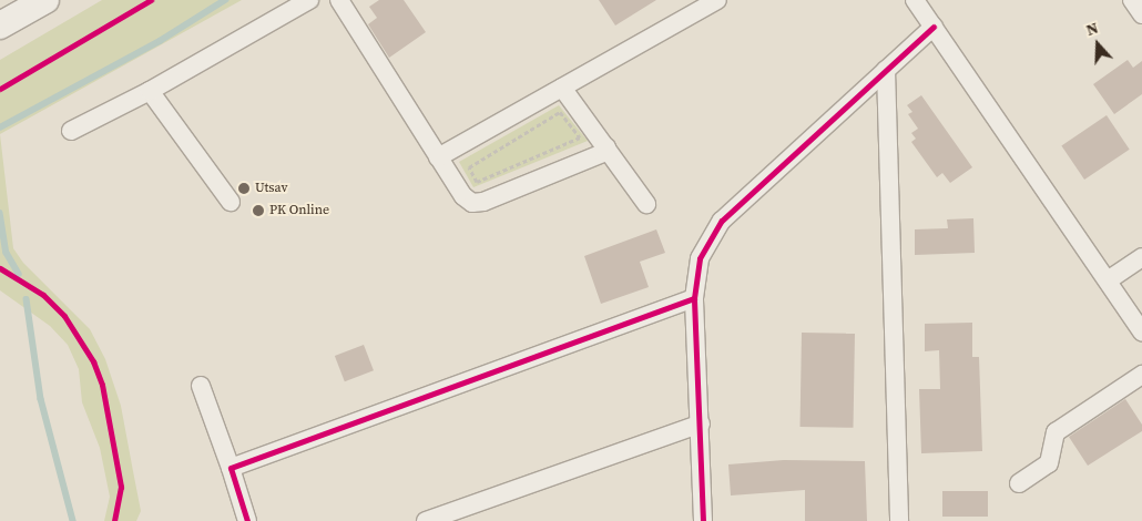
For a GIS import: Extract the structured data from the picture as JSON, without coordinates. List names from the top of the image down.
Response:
{
  "places": ["Utsav", "PK Online"],
  "north": "top"
}
